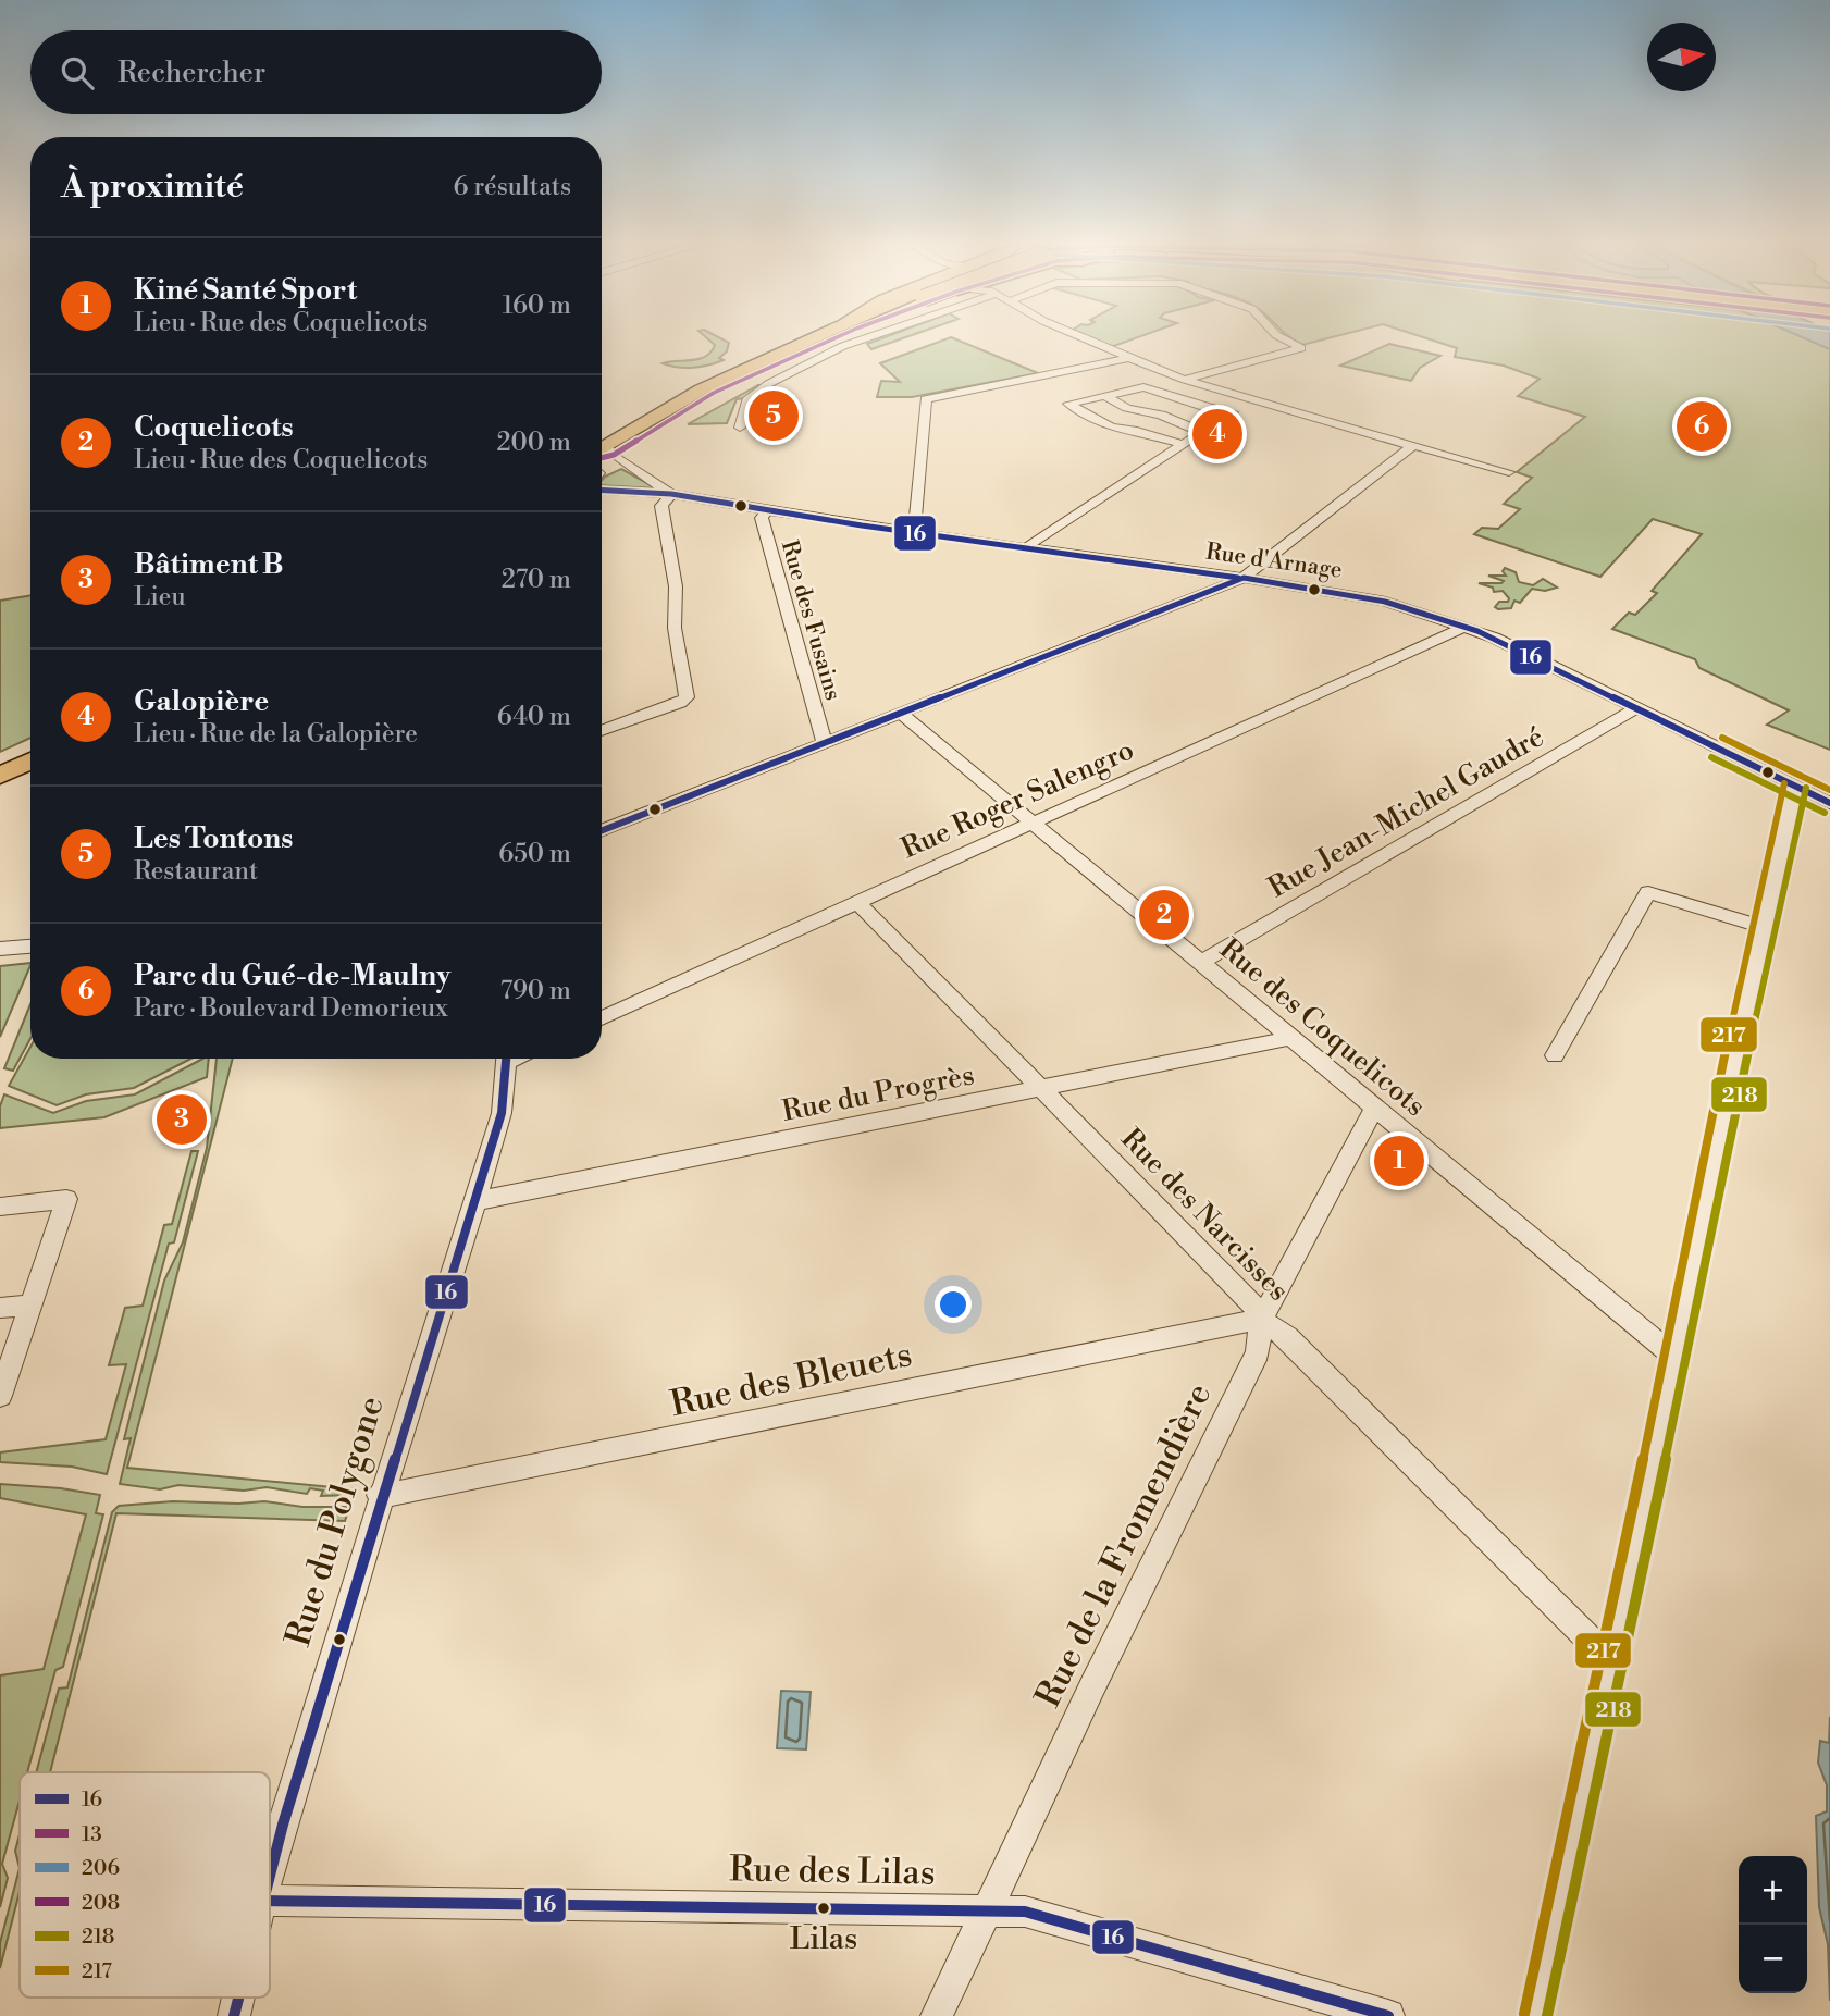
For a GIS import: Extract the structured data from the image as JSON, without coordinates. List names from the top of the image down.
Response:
{
  "streets": {
    "street": [
      "Rue d'Arnage",
      "Rue des Fusains",
      "Rue Roger Salengro",
      "Rue Jean-Michel Gaudré",
      "Rue des Coquelicots",
      "Rue du Progrès",
      "Rue des Narcisses",
      "Rue des Bleuets",
      "Rue du Polygone",
      "Rue de la Fromendière",
      "Rue des Lilas"
    ]
  },
  "crossings": [
    ["Rue d'Arnage", "Rue des Fusains"],
    ["Rue d'Arnage", "Rue Roger Salengro"],
    ["Rue d'Arnage", "Rue Jean-Michel Gaudré"],
    ["Rue Roger Salengro", "Rue des Coquelicots"],
    ["Rue Roger Salengro", "Rue des Narcisses"],
    ["Rue Jean-Michel Gaudré", "Rue des Coquelicots"],
    ["Rue des Coquelicots", "Rue du Progrès"],
    ["Rue des Coquelicots", "Rue de la Fromendière"],
    ["Rue du Progrès", "Rue des Narcisses"],
    ["Rue du Progrès", "Rue du Polygone"],
    ["Rue des Narcisses", "Rue des Bleuets"],
    ["Rue des Narcisses", "Rue de la Fromendière"],
    ["Rue des Bleuets", "Rue du Polygone"],
    ["Rue des Bleuets", "Rue de la Fromendière"],
    ["Rue de la Fromendière", "Rue des Lilas"]
  ],
  "places": ["Lilas"],
  "lines": [
    "transit line 13",
    "transit line 16",
    "transit line 217",
    "transit line 218"
  ],
  "legend": [
    "16",
    "13",
    "206",
    "208",
    "218",
    "217"
  ],
  "north": "right",
  "page": {
    "search": "Rechercher",
    "heading": ["À proximité", "6 résultats"],
    "list": [
      {
        "mark": "1",
        "name": "Kiné Santé Sport",
        "note": "Lieu · Rue des Coquelicots",
        "value": "160 m"
      },
      {
        "mark": "2",
        "name": "Coquelicots",
        "note": "Lieu · Rue des Coquelicots",
        "value": "200 m"
      },
      {
        "mark": "3",
        "name": "Bâtiment B",
        "note": "Lieu",
        "value": "270 m"
      },
      {
        "mark": "4",
        "name": "Galopière",
        "note": "Lieu · Rue de la Galopière",
        "value": "640 m"
      },
      {
        "mark": "5",
        "name": "Les Tontons",
        "note": "Restaurant",
        "value": "650 m"
      },
      {
        "mark": "6",
        "name": "Parc du Gué-de-Maulny",
        "note": "Parc · Boulevard Demorieux",
        "value": "790 m"
      }
    ],
    "pins": [
      "5",
      "6",
      "4",
      "2",
      "3",
      "1"
    ],
    "map_buttons": ["+", "−"]
  }
}
